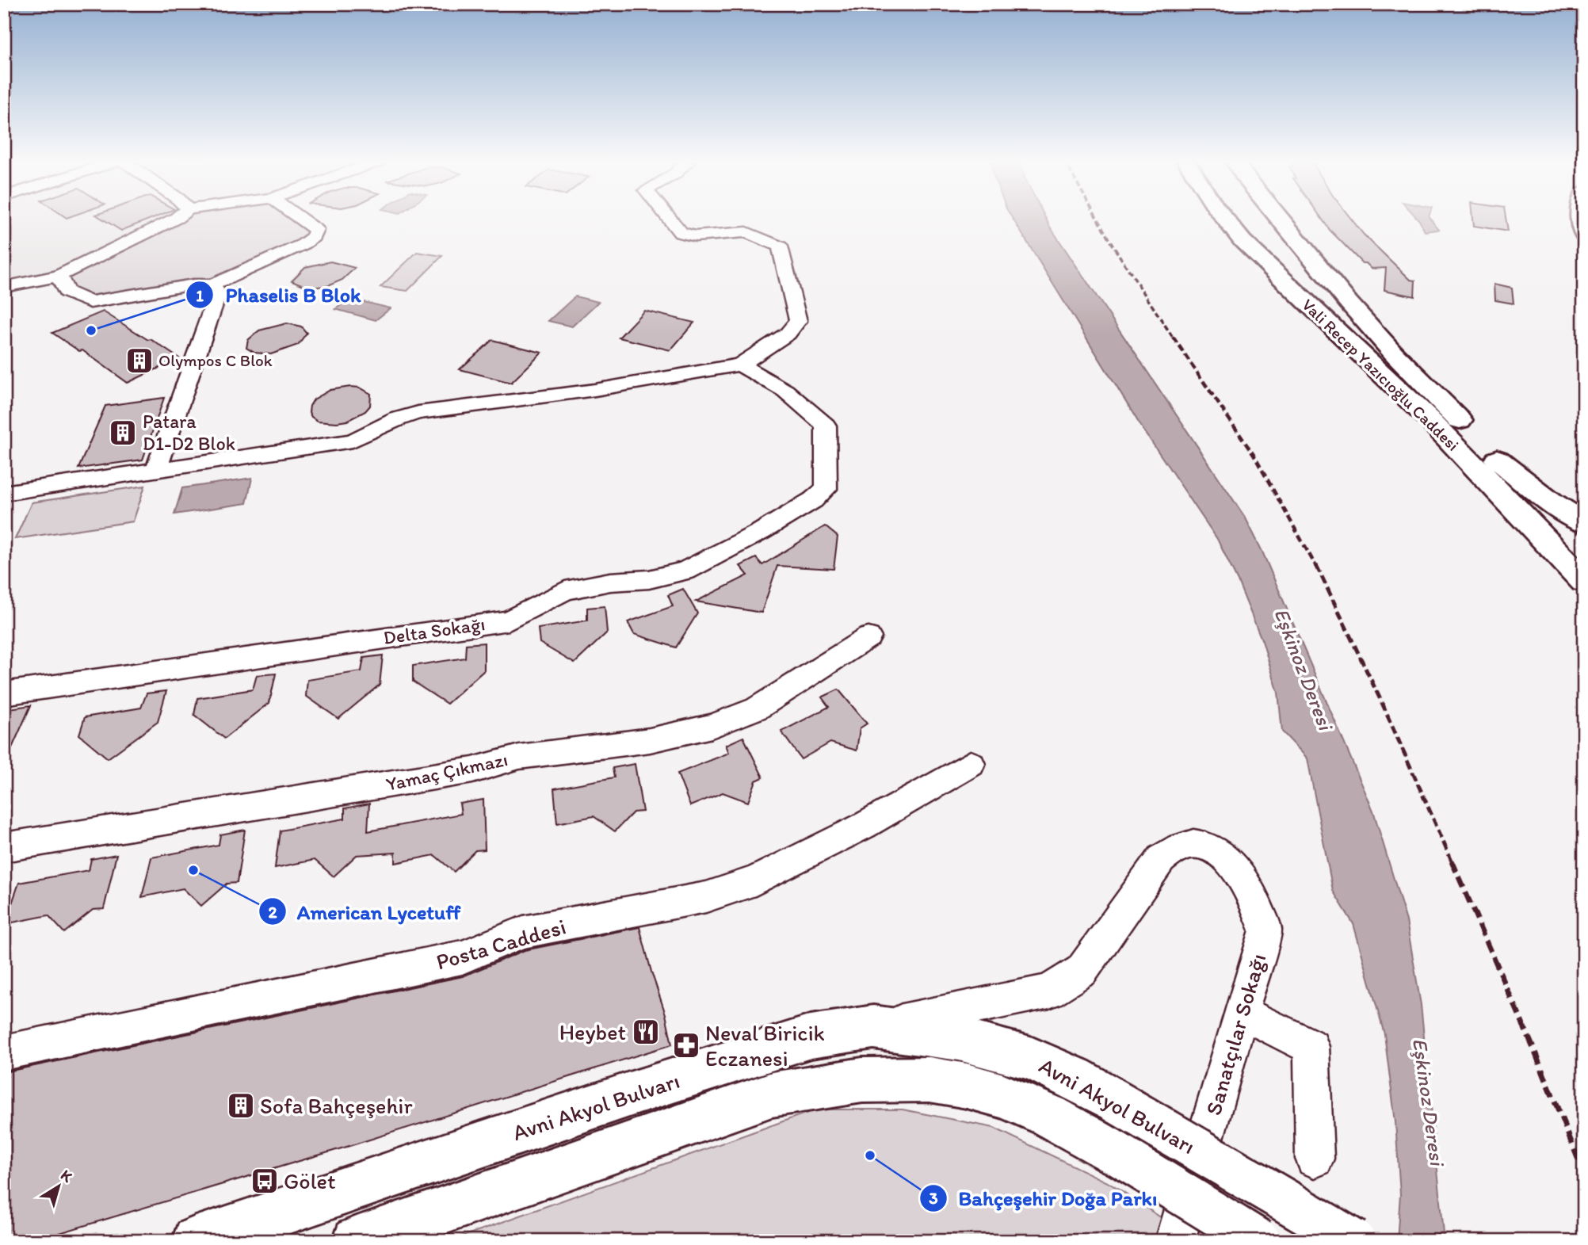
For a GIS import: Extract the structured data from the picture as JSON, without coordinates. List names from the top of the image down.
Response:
{
  "streets": {
    "main road": ["Vali Recep Yazıcıoğlu Caddesi", "Avni Akyol Bulvarı"],
    "street": [
      "Delta Sokağı",
      "Yamaç Çıkmazı",
      "Posta Caddesi",
      "Sanatçılar Sokağı"
    ]
  },
  "crossings": [
    ["Sanatçılar Sokağı", "Avni Akyol Bulvarı"]
  ],
  "water": ["Eşkinoz Deresi"],
  "places": {
    "other": ["Phaselis B Blok", "American Lycetuff", "Bahçeşehir Doğa Parkı"],
    "building": ["Olympos C Blok", "Patara D1-D2 Blok", "Sofa Bahçeşehir"],
    "restaurant": ["Heybet"],
    "pharmacy": ["Neval Biricik Eczanesi"],
    "bus stop": ["Gölet"]
  },
  "north": "top right"
}
